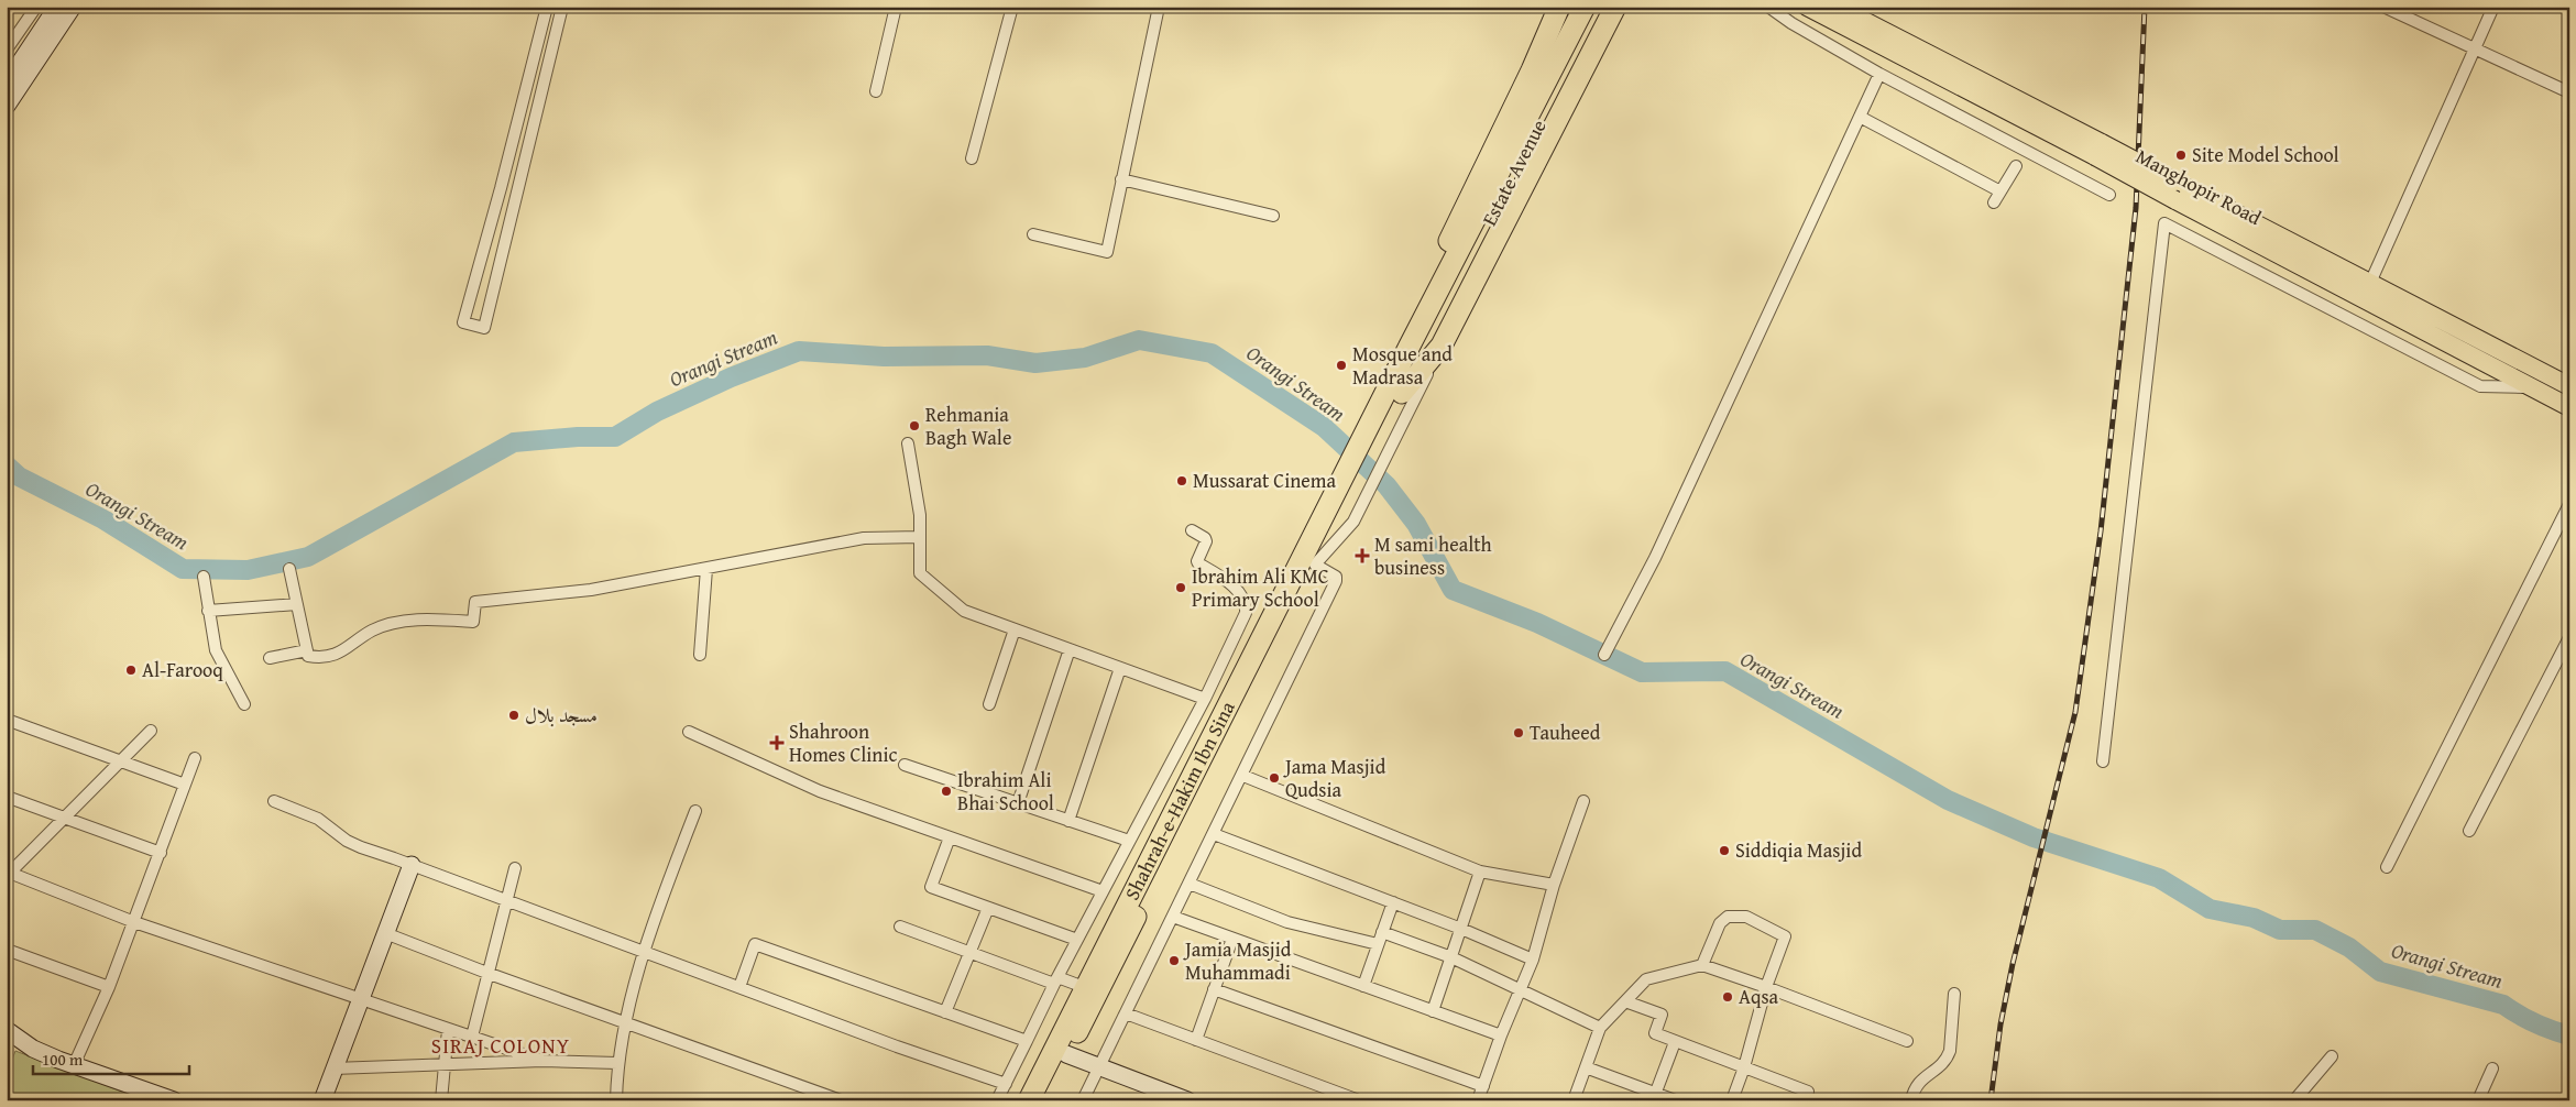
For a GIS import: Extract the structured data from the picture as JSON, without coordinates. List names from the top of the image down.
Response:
{
  "streets": {
    "highway": ["Estate Avenue", "Shahrah-e-Hakim Ibn Sina"],
    "main road": ["Manghopir Road"]
  },
  "districts": ["SIRAJ COLONY"],
  "water": ["Orangi Stream"],
  "places": {
    "other": [
      "Site Model School",
      "Mosque and Madrasa",
      "Rehmania Bagh Wale",
      "Mussarat Cinema",
      "Ibrahim Ali KMC Primary School",
      "Al-Farooq",
      "مسجد بلال",
      "Tauheed",
      "Jama Masjid Qudsia",
      "Ibrahim Ali Bhai School",
      "Siddiqia Masjid",
      "Jamia Masjid Muhammadi",
      "Aqsa"
    ],
    "health": ["M sami health business", "Shahroon Homes Clinic"]
  },
  "scale_bar": "100 m"
}
